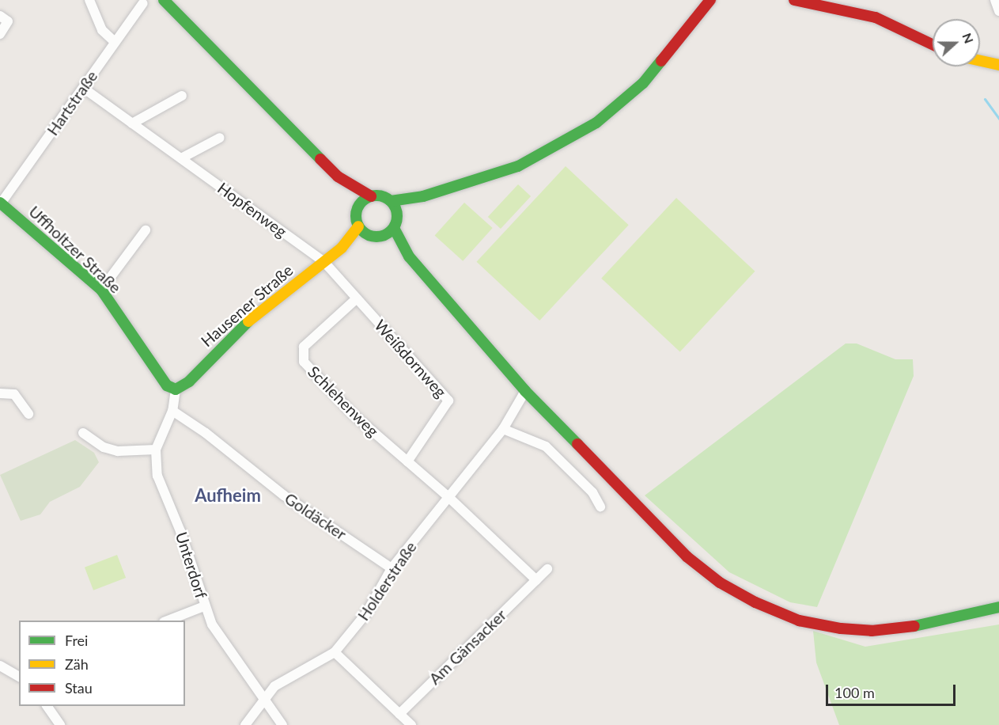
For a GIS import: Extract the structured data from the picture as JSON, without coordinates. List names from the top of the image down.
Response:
{
  "streets": {
    "main road": ["Uffholtzer Straße", "Hausener Straße"],
    "street": [
      "Hartstraße",
      "Hopfenweg",
      "Weißdornweg",
      "Schlehenweg",
      "Goldäcker",
      "Unterdorf",
      "Holderstraße",
      "Am Gänsacker"
    ]
  },
  "crossings": [
    ["Hartstraße", "Hopfenweg"],
    ["Hartstraße", "Uffholtzer Straße"],
    ["Hopfenweg", "Hausener Straße"],
    ["Hopfenweg", "Weißdornweg"],
    ["Uffholtzer Straße", "Hausener Straße"],
    ["Uffholtzer Straße", "Unterdorf"],
    ["Hausener Straße", "Weißdornweg"],
    ["Hausener Straße", "Unterdorf"],
    ["Weißdornweg", "Schlehenweg"],
    ["Schlehenweg", "Holderstraße"],
    ["Goldäcker", "Unterdorf"],
    ["Goldäcker", "Holderstraße"],
    ["Unterdorf", "Holderstraße"]
  ],
  "districts": ["Aufheim"],
  "legend": ["Frei", "Zäh", "Stau"],
  "scale_bar": "100 m",
  "north": "right"
}
